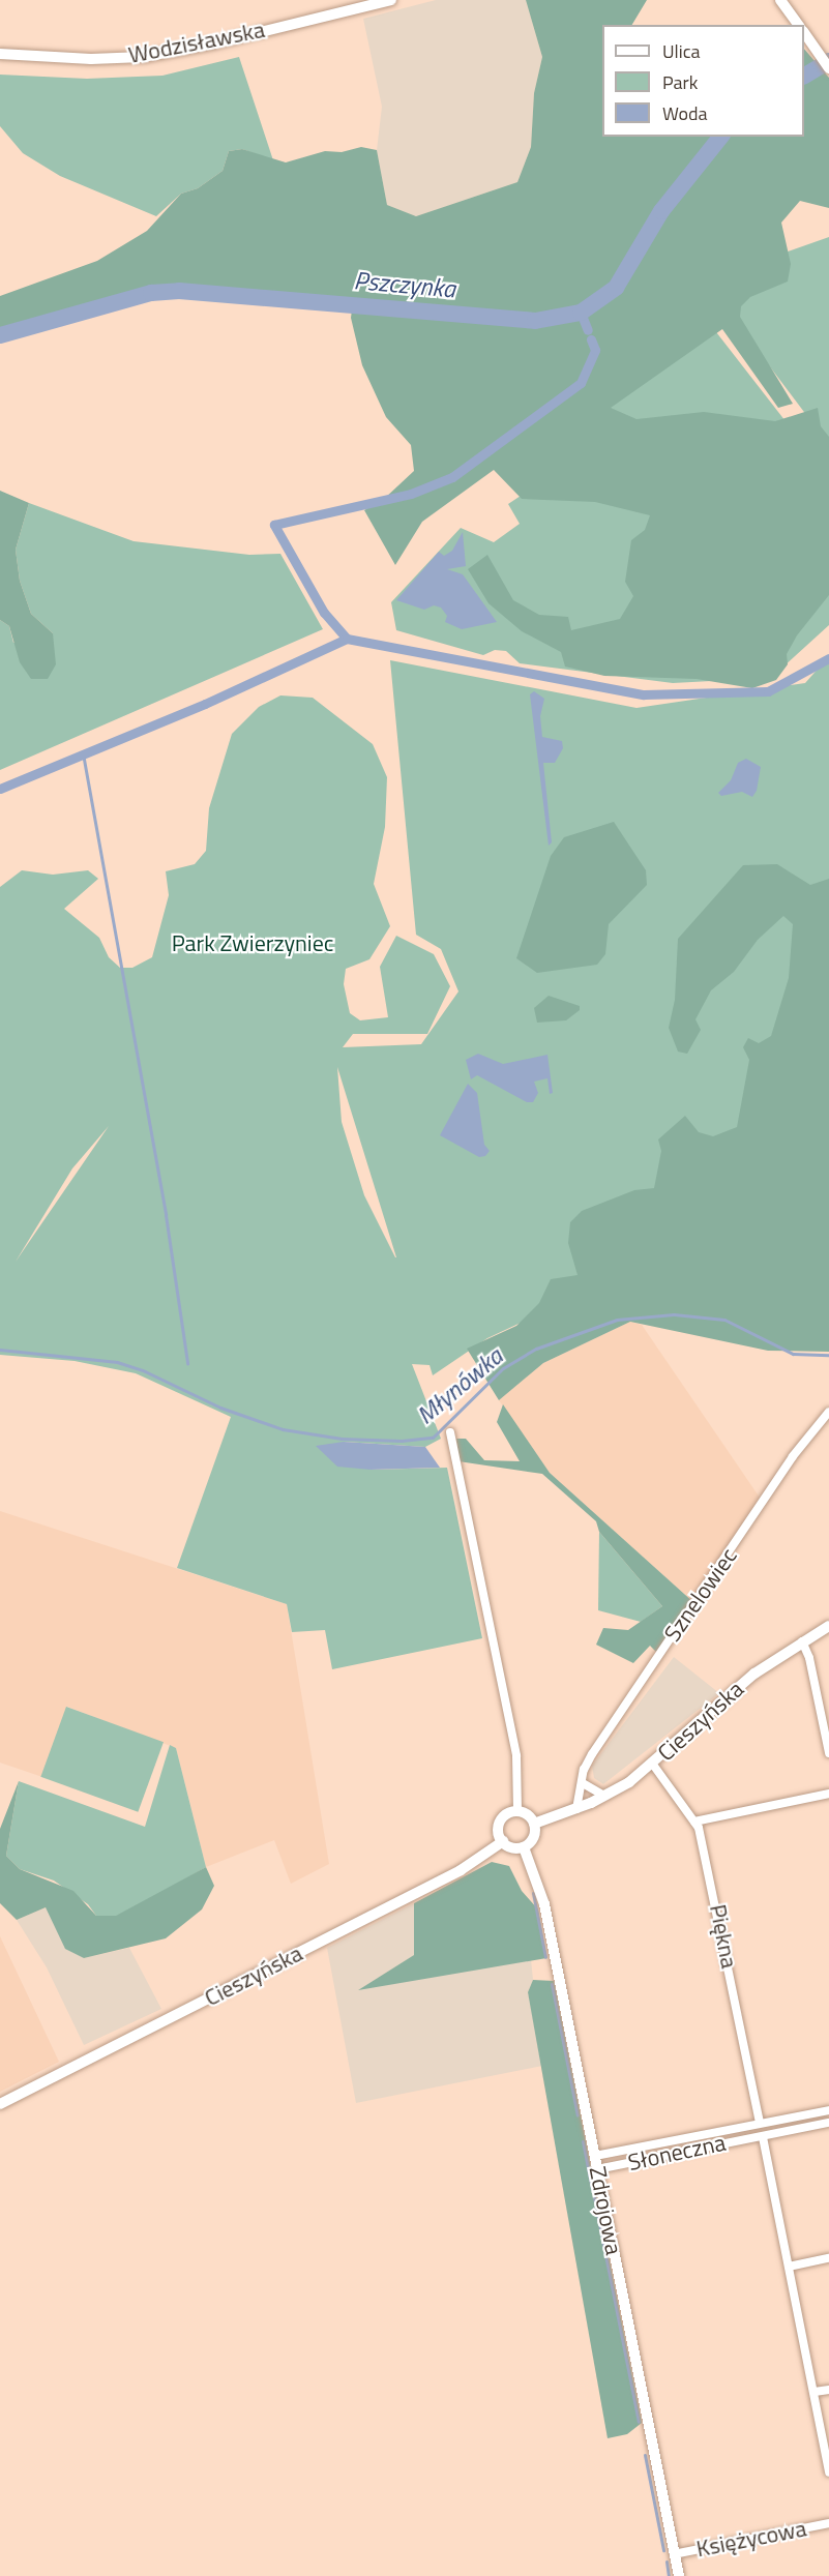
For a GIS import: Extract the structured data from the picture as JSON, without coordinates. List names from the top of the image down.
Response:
{
  "streets": {
    "main road": ["Wodzisławska", "Cieszyńska", "Zdrojowa"],
    "street": [
      "Sznelowiec",
      "Piękna",
      "Słoneczna",
      "Księżycowa"
    ]
  },
  "crossings": [
    ["Sznelowiec", "Cieszyńska"],
    ["Cieszyńska", "Piękna"],
    ["Cieszyńska", "Zdrojowa"],
    ["Piękna", "Słoneczna"],
    ["Słoneczna", "Zdrojowa"],
    ["Zdrojowa", "Księżycowa"]
  ],
  "water": ["Pszczynka", "Młynówka"],
  "parks": ["Park Zwierzyniec"],
  "legend": ["Ulica", "Park", "Woda"]
}
